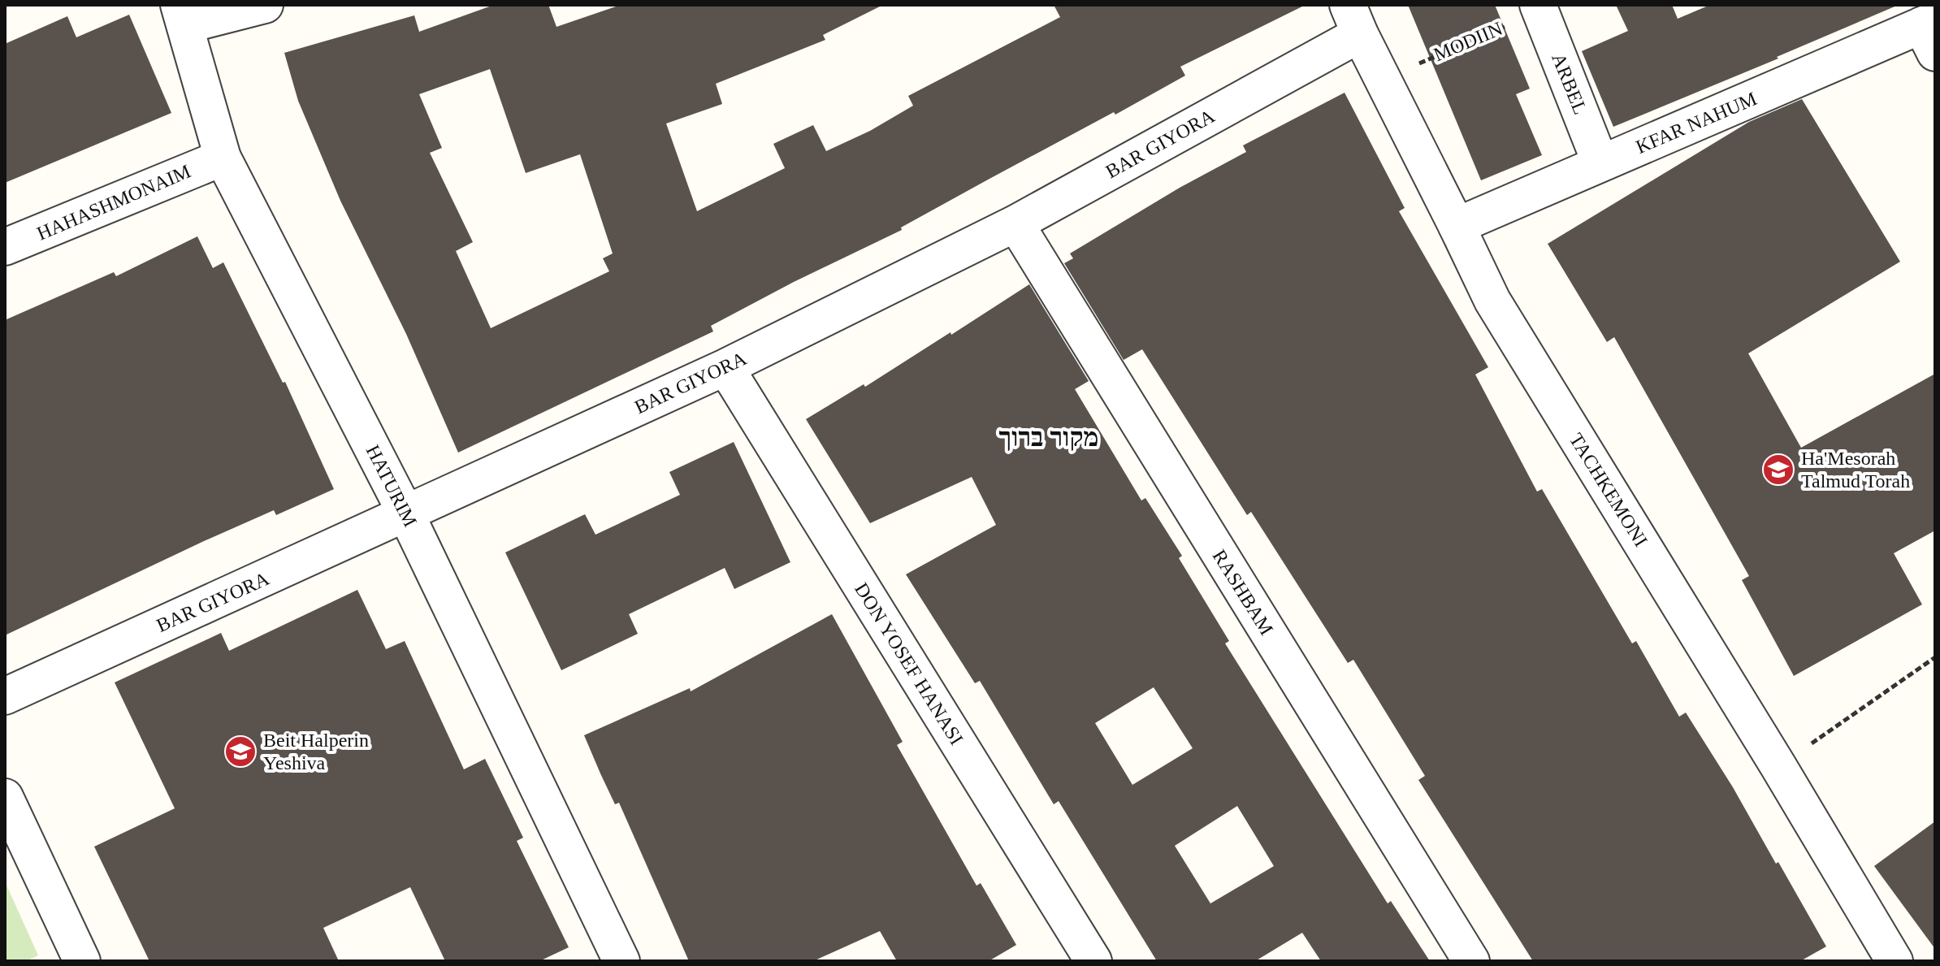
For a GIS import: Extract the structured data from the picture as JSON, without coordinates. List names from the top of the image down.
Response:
{
  "streets": {
    "street": [
      "ARBEL",
      "KFAR NAHUM",
      "BAR GIYORA",
      "HAHASHMONAIM",
      "HATURIM",
      "TACHKEMONI",
      "RASHBAM",
      "DON YOSEF HANASI"
    ],
    "path": ["MODIIN"]
  },
  "crossings": [
    ["MODIIN", "ARBEL"],
    ["MODIIN", "TACHKEMONI"],
    ["ARBEL", "KFAR NAHUM"],
    ["KFAR NAHUM", "TACHKEMONI"],
    ["BAR GIYORA", "HATURIM"],
    ["BAR GIYORA", "TACHKEMONI"],
    ["BAR GIYORA", "RASHBAM"],
    ["BAR GIYORA", "DON YOSEF HANASI"],
    ["HAHASHMONAIM", "HATURIM"]
  ],
  "districts": ["מקור ברוך"],
  "places": {
    "school or university": ["Ha'Mesorah Talmud Torah", "Beit Halperin Yeshiva"]
  }
}
